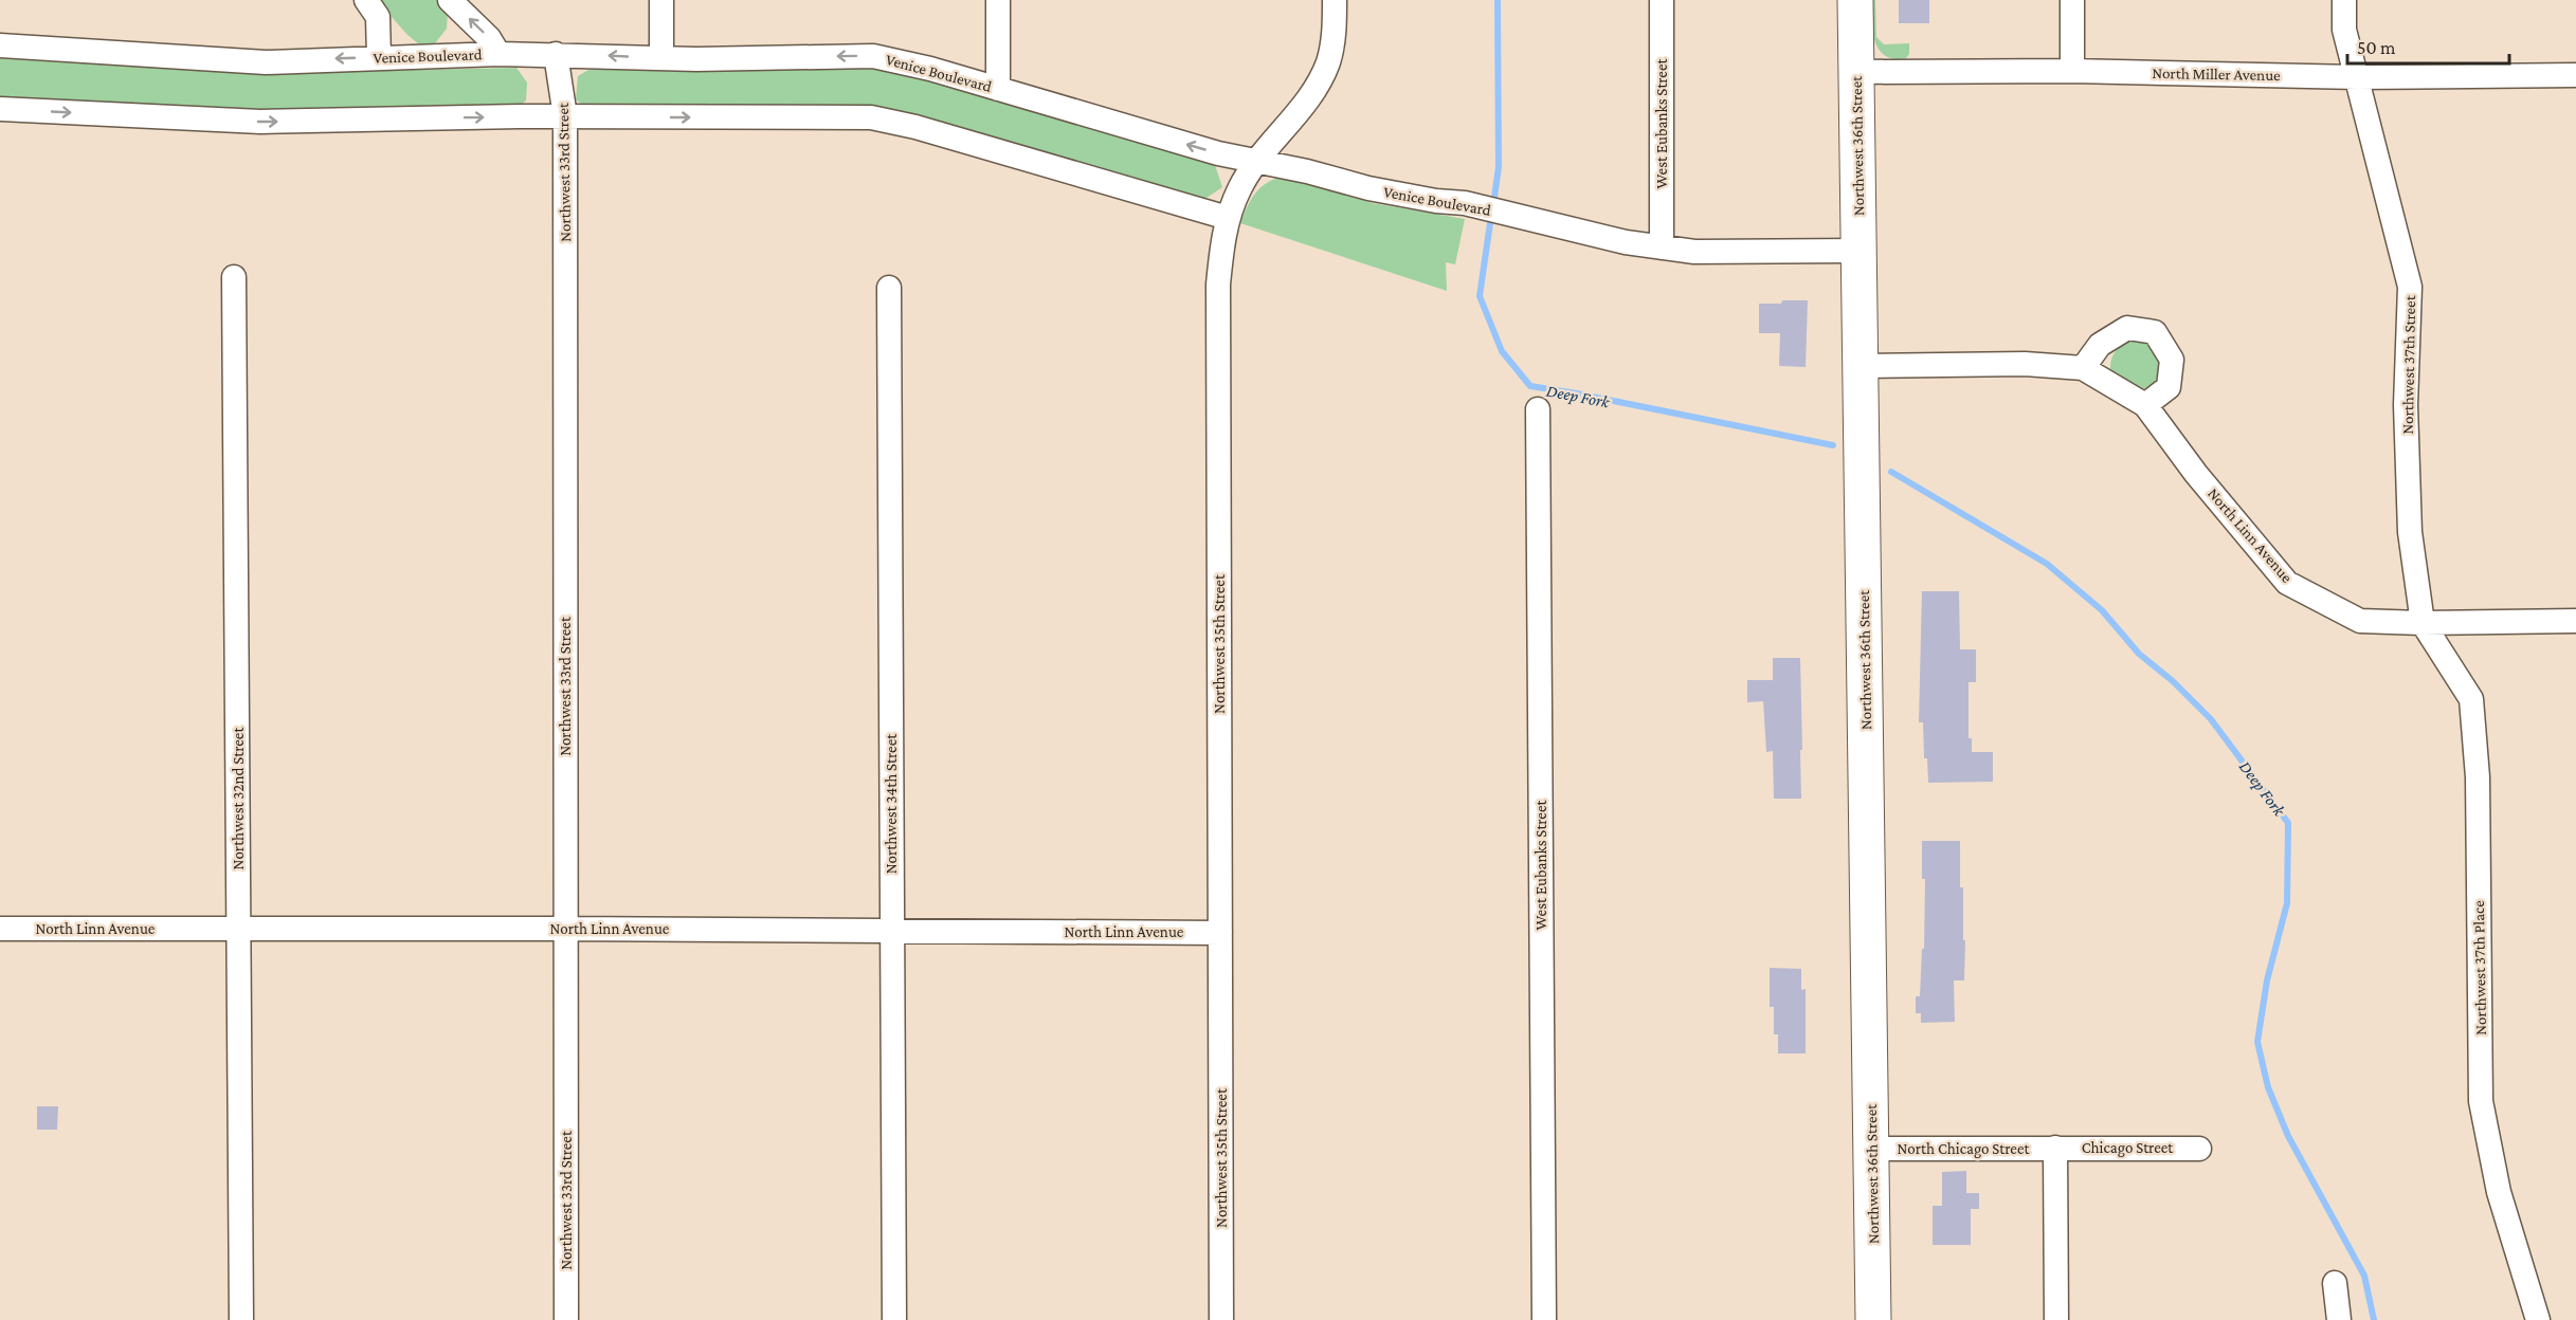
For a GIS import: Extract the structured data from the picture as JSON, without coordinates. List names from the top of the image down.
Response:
{
  "streets": {
    "street": [
      "Venice Boulevard",
      "North Miller Avenue",
      "West Eubanks Street",
      "Northwest 36th Street",
      "Northwest 33rd Street",
      "Northwest 37th Street",
      "North Linn Avenue",
      "Northwest 35th Street",
      "Northwest 32nd Street",
      "Northwest 34th Street",
      "Northwest 37th Place",
      "Chicago Street",
      "North Chicago Street"
    ]
  },
  "crossings": [
    ["Venice Boulevard", "West Eubanks Street"],
    ["Venice Boulevard", "Northwest 36th Street"],
    ["Venice Boulevard", "Northwest 33rd Street"],
    ["Venice Boulevard", "Northwest 35th Street"],
    ["North Miller Avenue", "Northwest 36th Street"],
    ["North Miller Avenue", "Northwest 37th Street"],
    ["Northwest 36th Street", "North Linn Avenue"],
    ["Northwest 36th Street", "North Chicago Street"],
    ["Northwest 33rd Street", "North Linn Avenue"],
    ["Northwest 37th Street", "North Linn Avenue"],
    ["Northwest 37th Street", "Northwest 37th Place"],
    ["North Linn Avenue", "Northwest 35th Street"],
    ["North Linn Avenue", "Northwest 32nd Street"],
    ["North Linn Avenue", "Northwest 34th Street"],
    ["North Linn Avenue", "Northwest 37th Place"],
    ["Chicago Street", "North Chicago Street"]
  ],
  "water": ["Deep Fork"],
  "scale_bar": "50 m"
}
